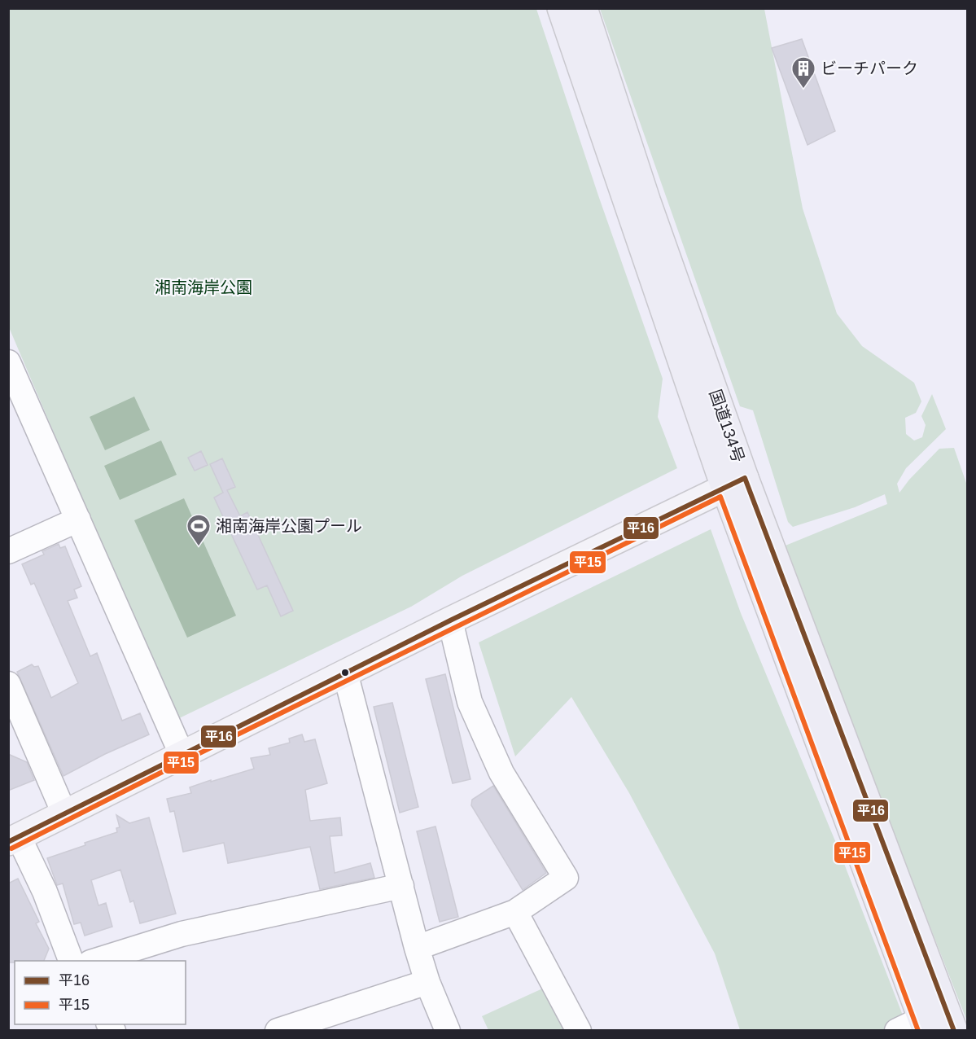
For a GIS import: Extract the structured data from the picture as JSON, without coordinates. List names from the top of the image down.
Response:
{
  "streets": {
    "highway": ["国道134号"]
  },
  "parks": ["湘南海岸公園"],
  "places": {
    "building": ["ビーチパーク"],
    "sports": ["湘南海岸公園プール"]
  },
  "lines": ["transit line 平16", "transit line 平15"],
  "legend": ["平16", "平15"]
}
